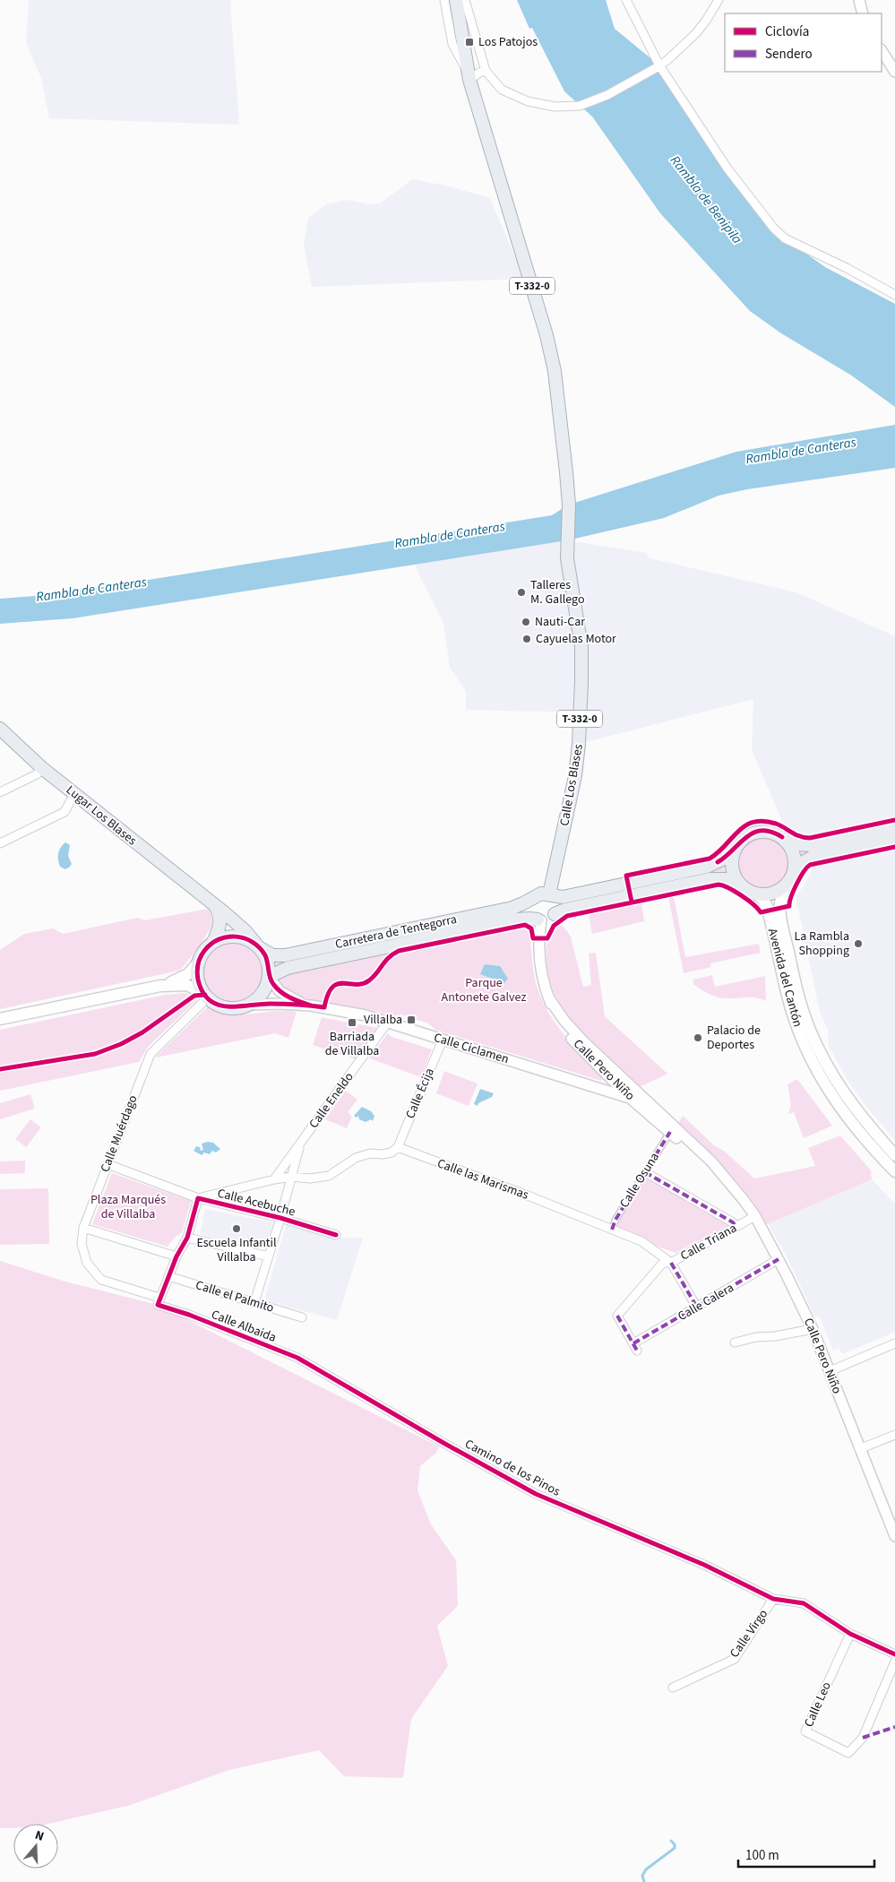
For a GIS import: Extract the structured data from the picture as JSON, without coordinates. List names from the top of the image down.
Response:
{
  "streets": {
    "main road": [
      "T-332-0",
      "Calle Los Blases",
      "Lugar Los Blases",
      "Carretera de Tentegorra",
      "Avenida del Cantón"
    ],
    "street": [
      "Calle Ciclamen",
      "Calle Pero Niño",
      "Calle Écija",
      "Calle Eneldo",
      "Calle Muérdago",
      "Calle las Marismas",
      "Calle Osuna",
      "Calle Acebuche",
      "Calle Triana",
      "Calle el Palmito",
      "Calle Calera",
      "Calle Albaida",
      "Camino de los Pinos",
      "Calle Virgo",
      "Calle Leo"
    ]
  },
  "crossings": [
    ["T-332-0", "Calle Los Blases"],
    ["Calle Los Blases", "Carretera de Tentegorra"],
    ["Calle Los Blases", "Calle Pero Niño"],
    ["Lugar Los Blases", "Carretera de Tentegorra"],
    ["Lugar Los Blases", "Calle Ciclamen"],
    ["Lugar Los Blases", "Calle Muérdago"],
    ["Carretera de Tentegorra", "Calle Ciclamen"],
    ["Carretera de Tentegorra", "Calle Pero Niño"],
    ["Carretera de Tentegorra", "Calle Muérdago"],
    ["Calle Ciclamen", "Calle Pero Niño"],
    ["Calle Ciclamen", "Calle Écija"],
    ["Calle Ciclamen", "Calle Eneldo"],
    ["Calle Ciclamen", "Calle Muérdago"],
    ["Calle Pero Niño", "Calle Osuna"],
    ["Calle Pero Niño", "Calle Triana"],
    ["Calle Pero Niño", "Calle Calera"],
    ["Calle Écija", "Calle las Marismas"],
    ["Calle Muérdago", "Calle Acebuche"],
    ["Calle Muérdago", "Calle Albaida"],
    ["Calle las Marismas", "Calle Osuna"],
    ["Calle las Marismas", "Calle Triana"],
    ["Calle Triana", "Calle Calera"],
    ["Calle Albaida", "Camino de los Pinos"],
    ["Camino de los Pinos", "Calle Virgo"],
    ["Camino de los Pinos", "Calle Leo"]
  ],
  "water": ["Rambla de Benipila", "Rambla de Canteras"],
  "parks": ["Parque Antonete Galvez", "Plaza Marqués de Villalba"],
  "places": {
    "transit": ["Los Patojos", "Villalba", "Barriada de Villalba"],
    "other": [
      "Talleres M. Gallego",
      "Nauti-Car",
      "Cayuelas Motor",
      "La Rambla Shopping",
      "Palacio de Deportes",
      "Escuela Infantil Villalba"
    ]
  },
  "legend": ["Ciclovía", "Sendero"],
  "scale_bar": "100 m",
  "north": "top"
}
